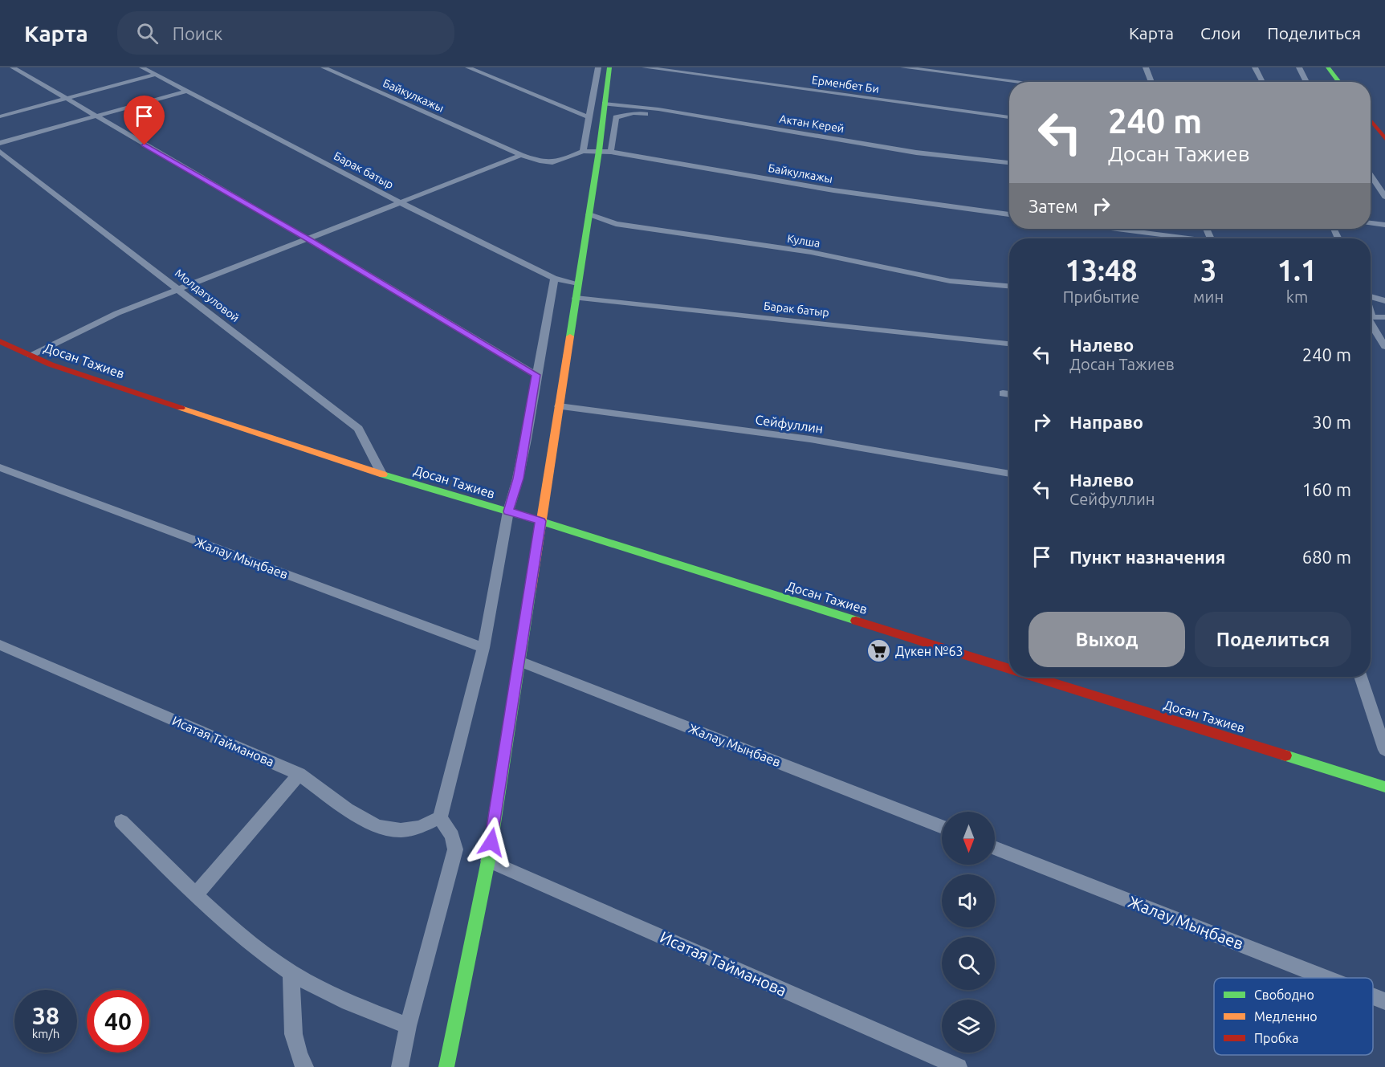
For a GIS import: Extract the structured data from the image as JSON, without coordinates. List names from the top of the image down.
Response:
{
  "streets": {
    "main road": ["Досан Тажиев"],
    "street": [
      "Ерменбет Би",
      "Байкулкажы",
      "Актан Керей",
      "Барак батыр",
      "Кулша",
      "Молдагуловой",
      "Сейфуллин",
      "Жалау Мыңбаев",
      "Исатая Тайманова"
    ]
  },
  "crossings": [
    ["Молдагуловой", "Досан Тажиев"]
  ],
  "places": {
    "supermarket": ["Дүкен №63"]
  },
  "legend": ["Свободно", "Медленно", "Пробка"],
  "north": "bottom",
  "page": {
    "header": "Карта",
    "search": "Поиск",
    "nav": ["Карта", "Слои", "Поделиться"],
    "turn": ["240 m", "Досан Тажиев"],
    "then": "Затем",
    "eta": [
      "13:48",
      "Прибытие",
      "3",
      "мин",
      "1.1",
      "km"
    ],
    "list": [
      {
        "name": "Налево",
        "note": "Досан Тажиев",
        "value": "240 m"
      },
      {
        "name": "Направо",
        "value": "30 m"
      },
      {
        "name": "Налево",
        "note": "Сейфуллин",
        "value": "160 m"
      },
      {
        "name": "Пункт назначения",
        "value": "680 m"
      }
    ],
    "buttons": ["Выход", "Поделиться"],
    "speed": "38 km/h",
    "limit": "40"
  }
}
